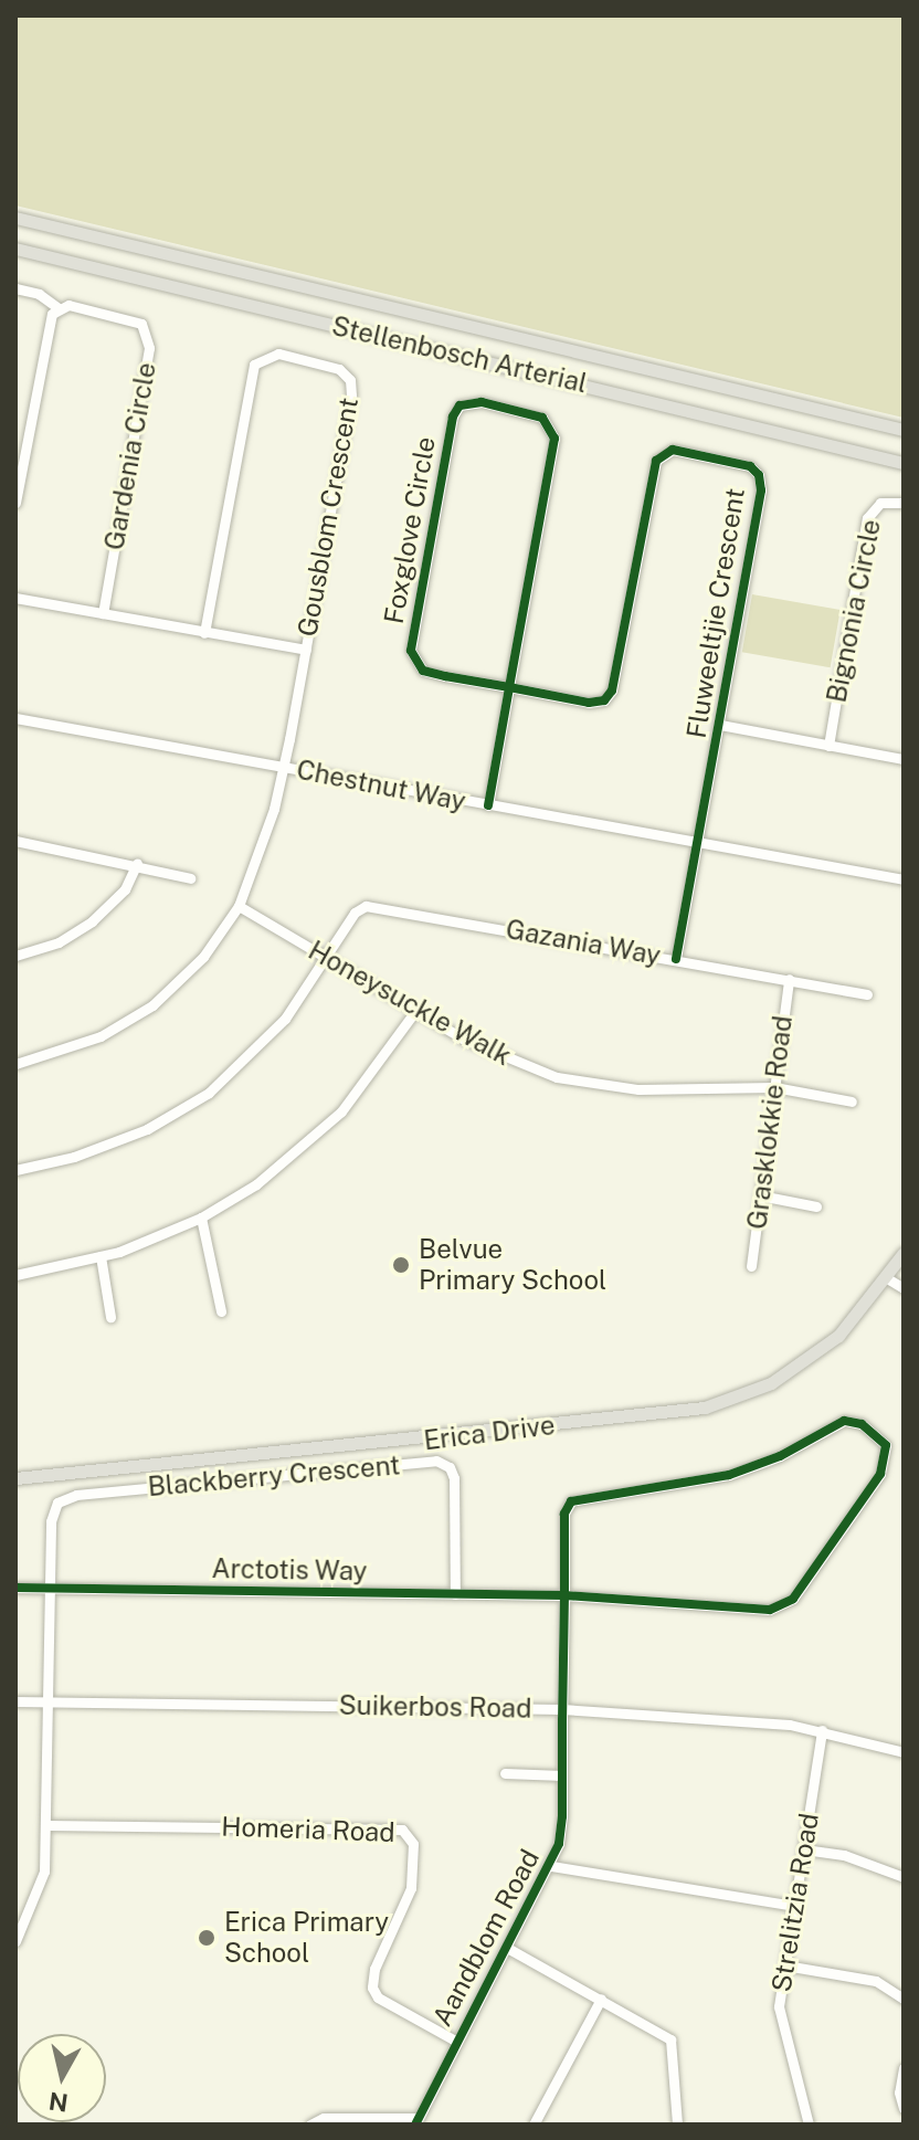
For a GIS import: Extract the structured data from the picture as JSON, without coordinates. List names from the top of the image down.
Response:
{
  "streets": {
    "main road": ["Stellenbosch Arterial", "Erica Drive"],
    "street": [
      "Gardenia Circle",
      "Gousblom Crescent",
      "Foxglove Circle",
      "Bignonia Circle",
      "Fluweeltjie Crescent",
      "Chestnut Way",
      "Gazania Way",
      "Honeysuckle Walk",
      "Grasklokkie Road",
      "Blackberry Crescent",
      "Arctotis Way",
      "Suikerbos Road",
      "Homeria Road",
      "Strelitzia Road",
      "Aandblom Road"
    ]
  },
  "crossings": [
    ["Gousblom Crescent", "Chestnut Way"],
    ["Gousblom Crescent", "Honeysuckle Walk"],
    ["Foxglove Circle", "Fluweeltjie Crescent"],
    ["Foxglove Circle", "Chestnut Way"],
    ["Fluweeltjie Crescent", "Chestnut Way"],
    ["Fluweeltjie Crescent", "Gazania Way"],
    ["Gazania Way", "Honeysuckle Walk"],
    ["Gazania Way", "Grasklokkie Road"],
    ["Honeysuckle Walk", "Grasklokkie Road"],
    ["Blackberry Crescent", "Arctotis Way"],
    ["Arctotis Way", "Aandblom Road"],
    ["Suikerbos Road", "Strelitzia Road"],
    ["Suikerbos Road", "Aandblom Road"],
    ["Homeria Road", "Aandblom Road"]
  ],
  "places": ["Belvue Primary School", "Erica Primary School"],
  "north": "bottom"
}
